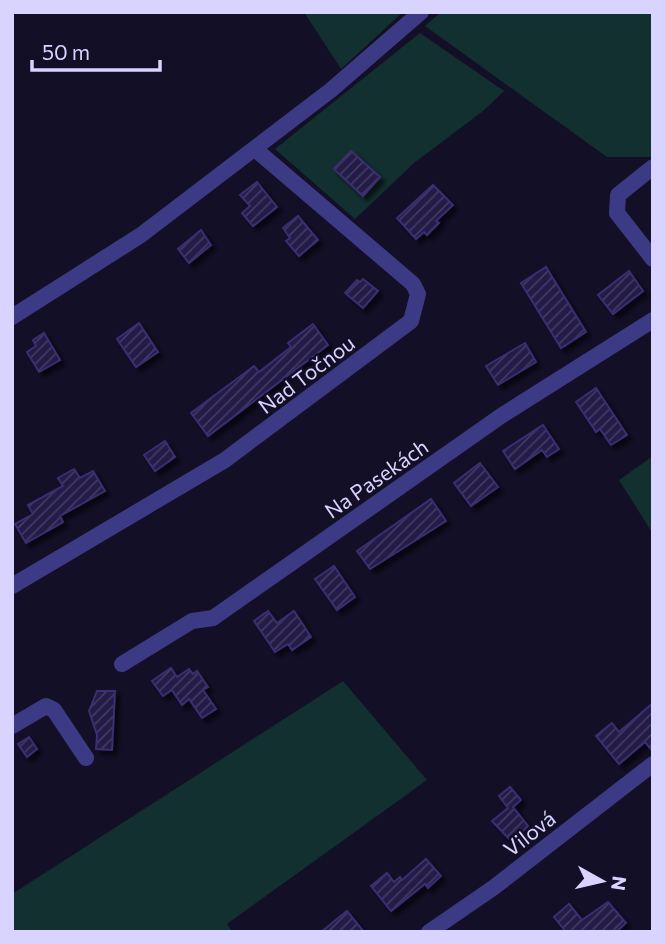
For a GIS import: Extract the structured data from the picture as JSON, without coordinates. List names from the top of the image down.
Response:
{
  "streets": {
    "street": ["Nad Točnou", "Na Pasekách", "Vilová"]
  },
  "scale_bar": "50 m",
  "north": "right"
}
